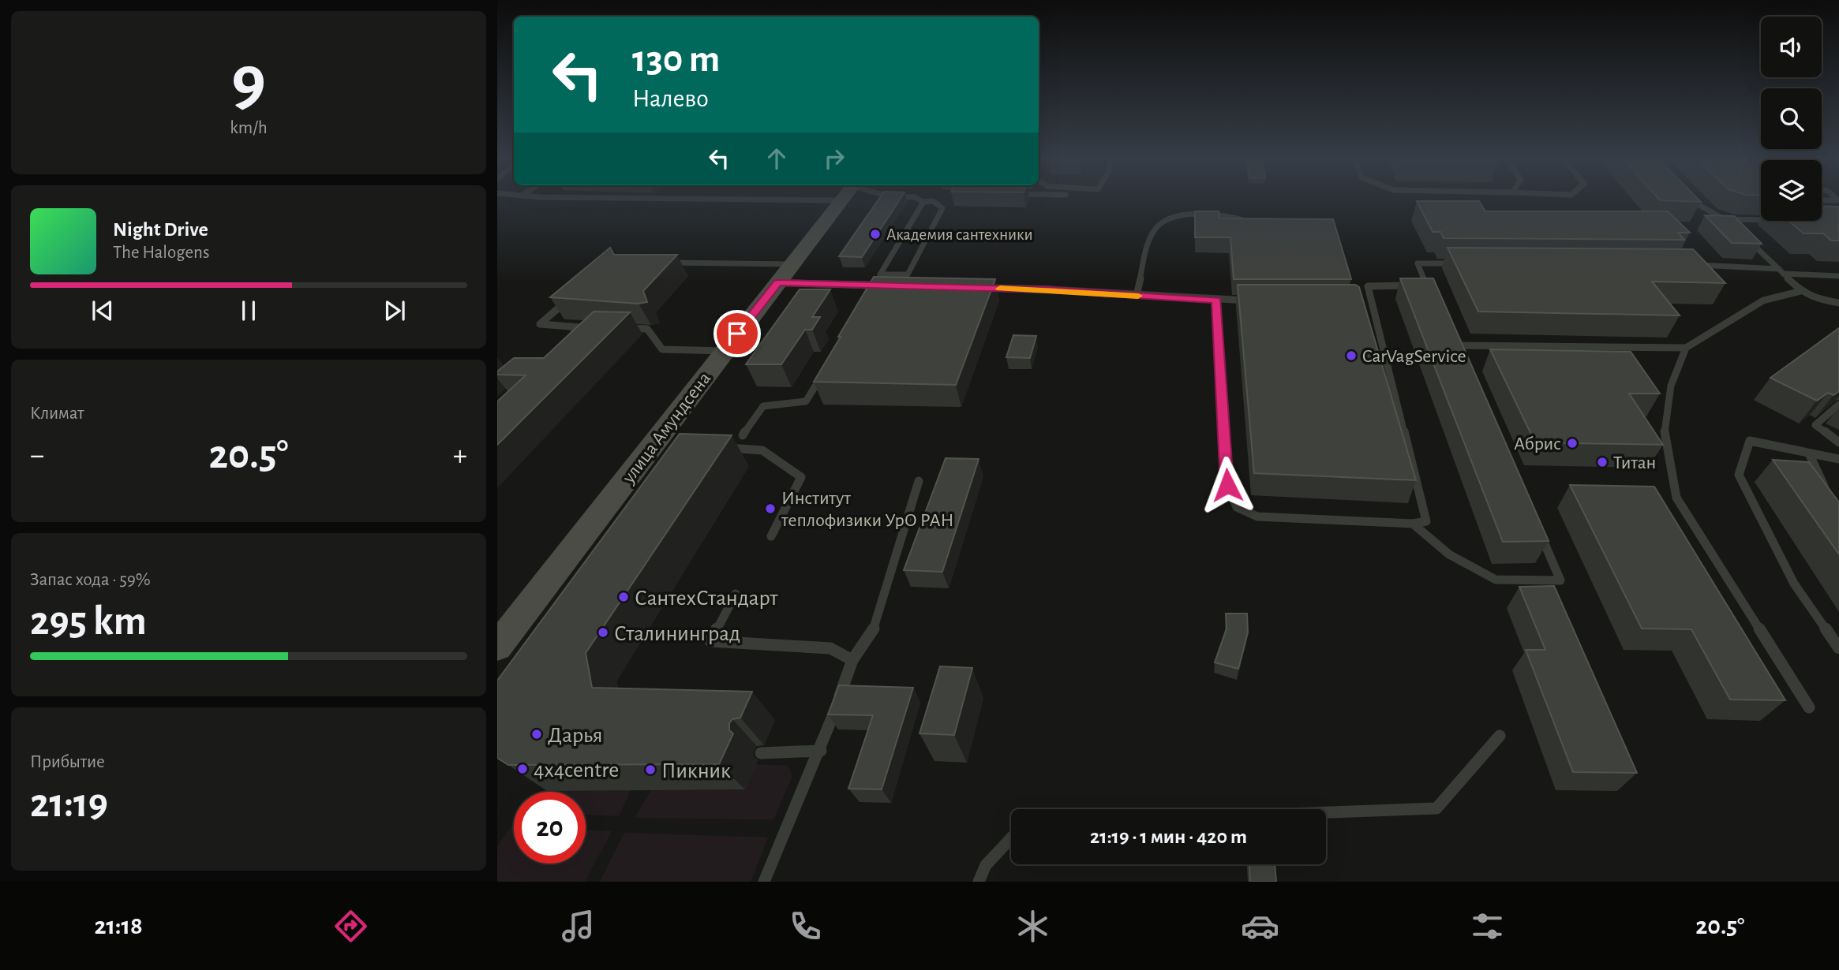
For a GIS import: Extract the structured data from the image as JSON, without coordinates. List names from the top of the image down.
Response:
{
  "streets": {
    "main road": ["улица Амундсена"]
  },
  "places": [
    "Академия сантехники",
    "CarVagService",
    "Абрис",
    "Титан",
    "Институт теплофизики УрО РАН",
    "СантехСтандарт",
    "Сталининград",
    "Дарья",
    "4x4centre",
    "Пикник"
  ],
  "page": {
    "tile": [
      ["9", "km/h"],
      "Климат",
      ["Запас хода · 59%", "295 km"],
      ["Прибытие", "21:19"]
    ],
    "turn": ["130 m", "Налево"],
    "song": ["Night Drive", "The Halogens"],
    "heat": ["−", "20.5°", "+"],
    "limit": "20",
    "trip": "21:19 · 1 мин · 420 m",
    "tabs": ["21:18", "20.5°"]
  }
}
